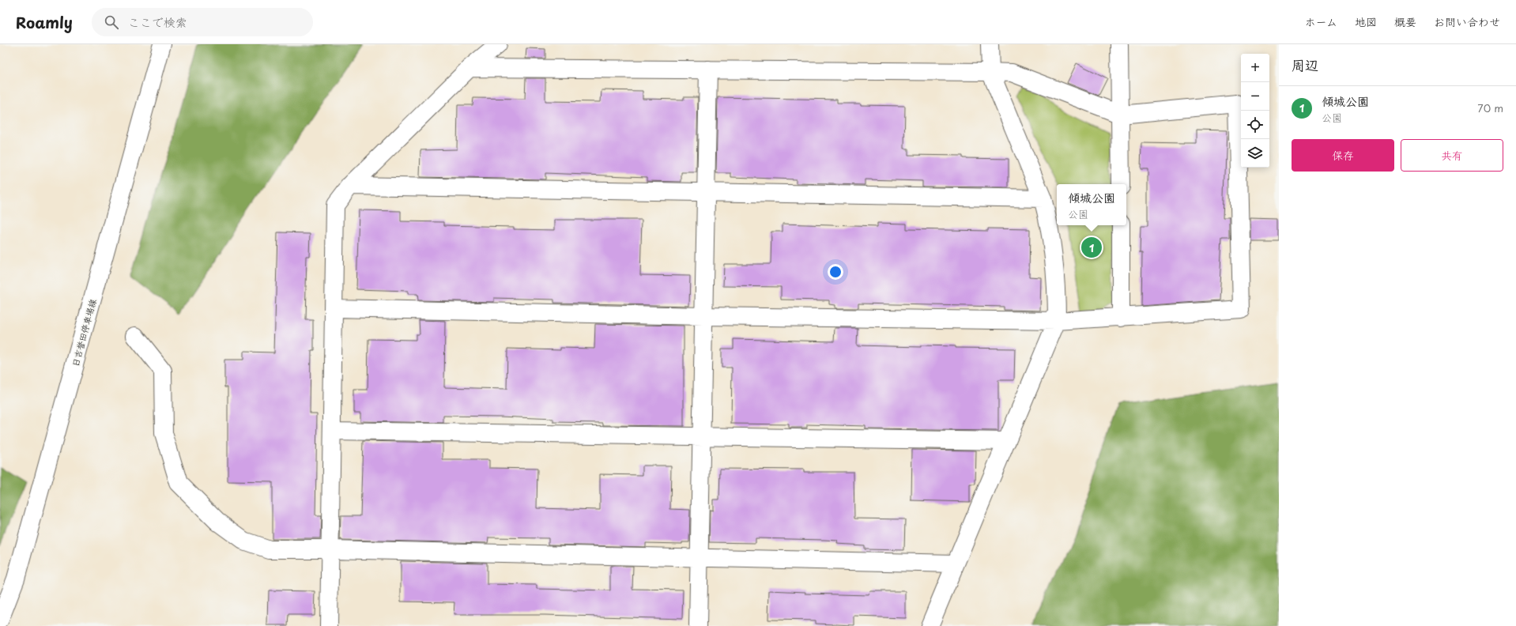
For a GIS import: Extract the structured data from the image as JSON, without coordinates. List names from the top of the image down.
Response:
{
  "streets": {
    "street": ["日吉誉田停車場線"]
  },
  "page": {
    "header": "Roamly",
    "search": "ここで検索",
    "nav": [
      "ホーム",
      "地図",
      "概要",
      "お問い合わせ"
    ],
    "heading": "周辺",
    "map_buttons": ["+", "−"],
    "list": [
      {
        "mark": "1",
        "name": "傾城公園",
        "note": "公園",
        "value": "70 m"
      }
    ],
    "buttons": ["保存", "共有"],
    "popup": ["傾城公園", "公園"],
    "pins": "1"
  }
}
